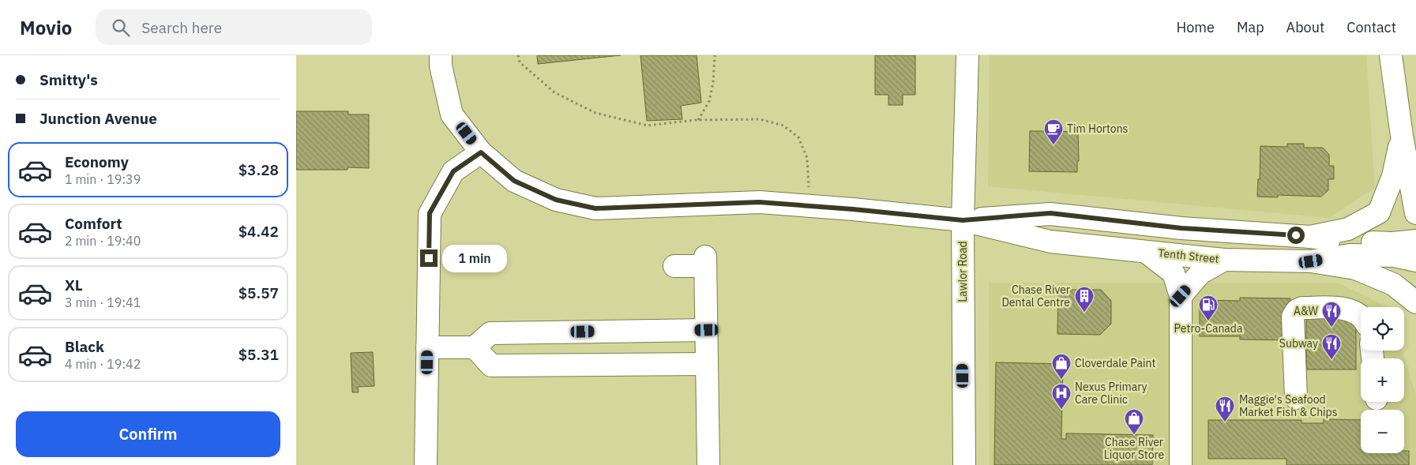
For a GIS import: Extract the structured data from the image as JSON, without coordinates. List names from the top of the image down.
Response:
{
  "streets": {
    "main road": ["Tenth Street", "Lawlor Road"]
  },
  "crossings": [
    ["Tenth Street", "Lawlor Road"]
  ],
  "places": {
    "cafe": ["Tim Hortons"],
    "building": ["Chase River Dental Centre"],
    "fuel station": ["Petro-Canada"],
    "restaurant": ["A&W", "Subway", "Maggie's Seafood Market Fish & Chips"],
    "shop": ["Cloverdale Paint", "Chase River Liquor Store"],
    "hospital": ["Nexus Primary Care Clinic"]
  },
  "page": {
    "header": "Movio",
    "search": "Search here",
    "nav": [
      "Home",
      "Map",
      "About",
      "Contact"
    ],
    "banner": ["Smitty's", "Junction Avenue"],
    "list": [
      {
        "name": "Economy",
        "note": "1 min · 19:39",
        "value": "$3.28"
      },
      {
        "name": "Comfort",
        "note": "2 min · 19:40",
        "value": "$4.42"
      },
      {
        "name": "XL",
        "note": "3 min · 19:41",
        "value": "$5.57"
      },
      {
        "name": "Black",
        "note": "4 min · 19:42",
        "value": "$5.31"
      }
    ],
    "bubble": "1 min",
    "map_buttons": ["+", "−"],
    "buttons": "Confirm"
  }
}
